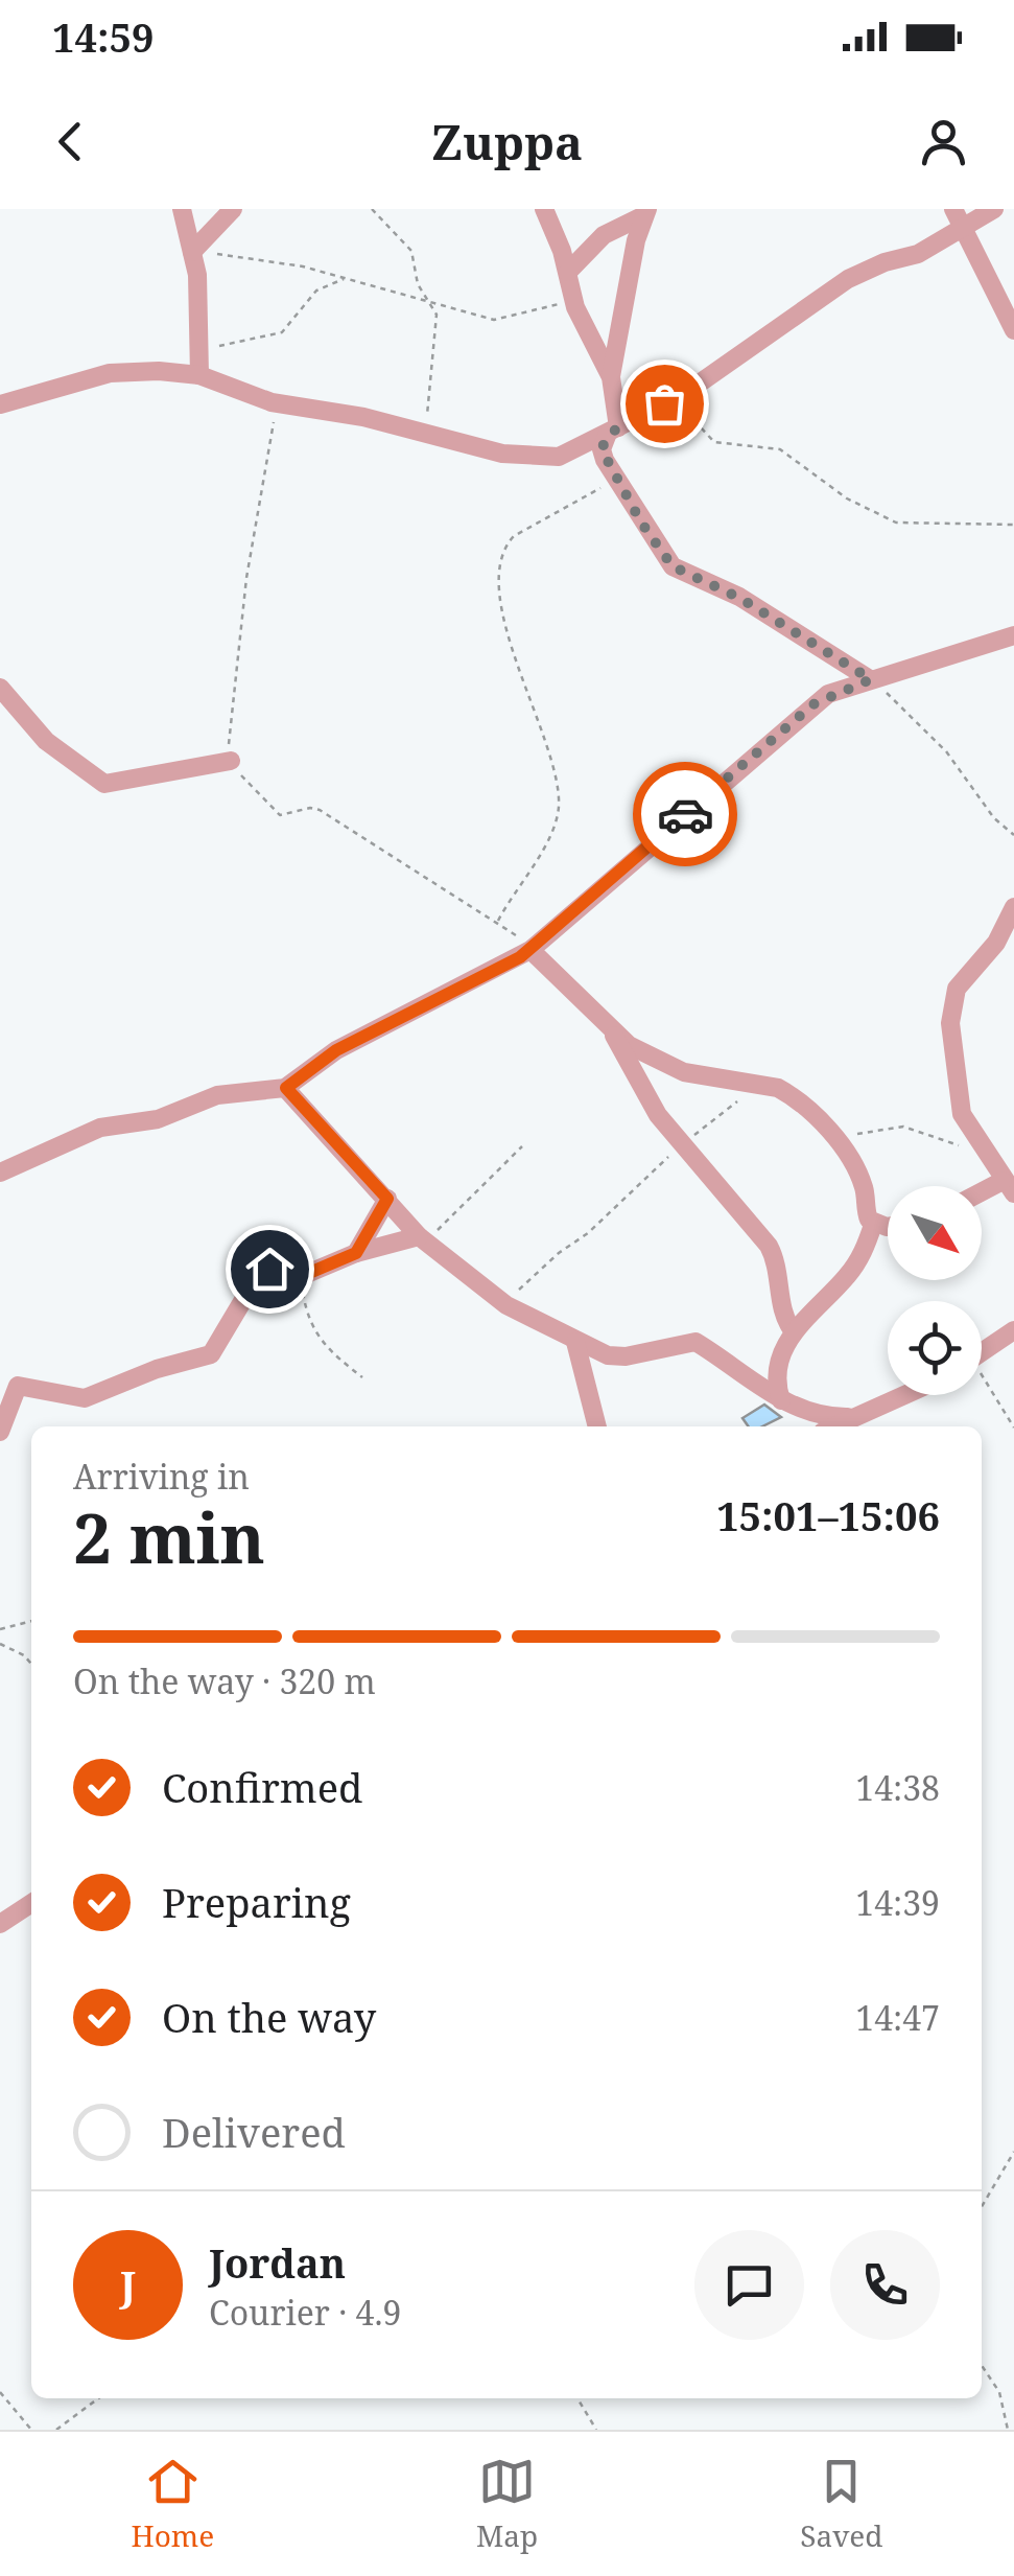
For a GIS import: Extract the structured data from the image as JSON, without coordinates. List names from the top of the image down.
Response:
{
  "north": "bottom right",
  "page": {
    "status": "14:59",
    "header": "Zuppa",
    "heading": ["2 min", "Arriving in", "15:01–15:06"],
    "panel": ["Jordan", "Courier · 4.9"],
    "bar": "On the way · 320 m",
    "list": [
      ["Confirmed", "14:38"],
      ["Preparing", "14:39"],
      ["On the way", "14:47"],
      "Delivered"
    ],
    "round": "J",
    "tabs": ["Home", "Map", "Saved"]
  }
}
